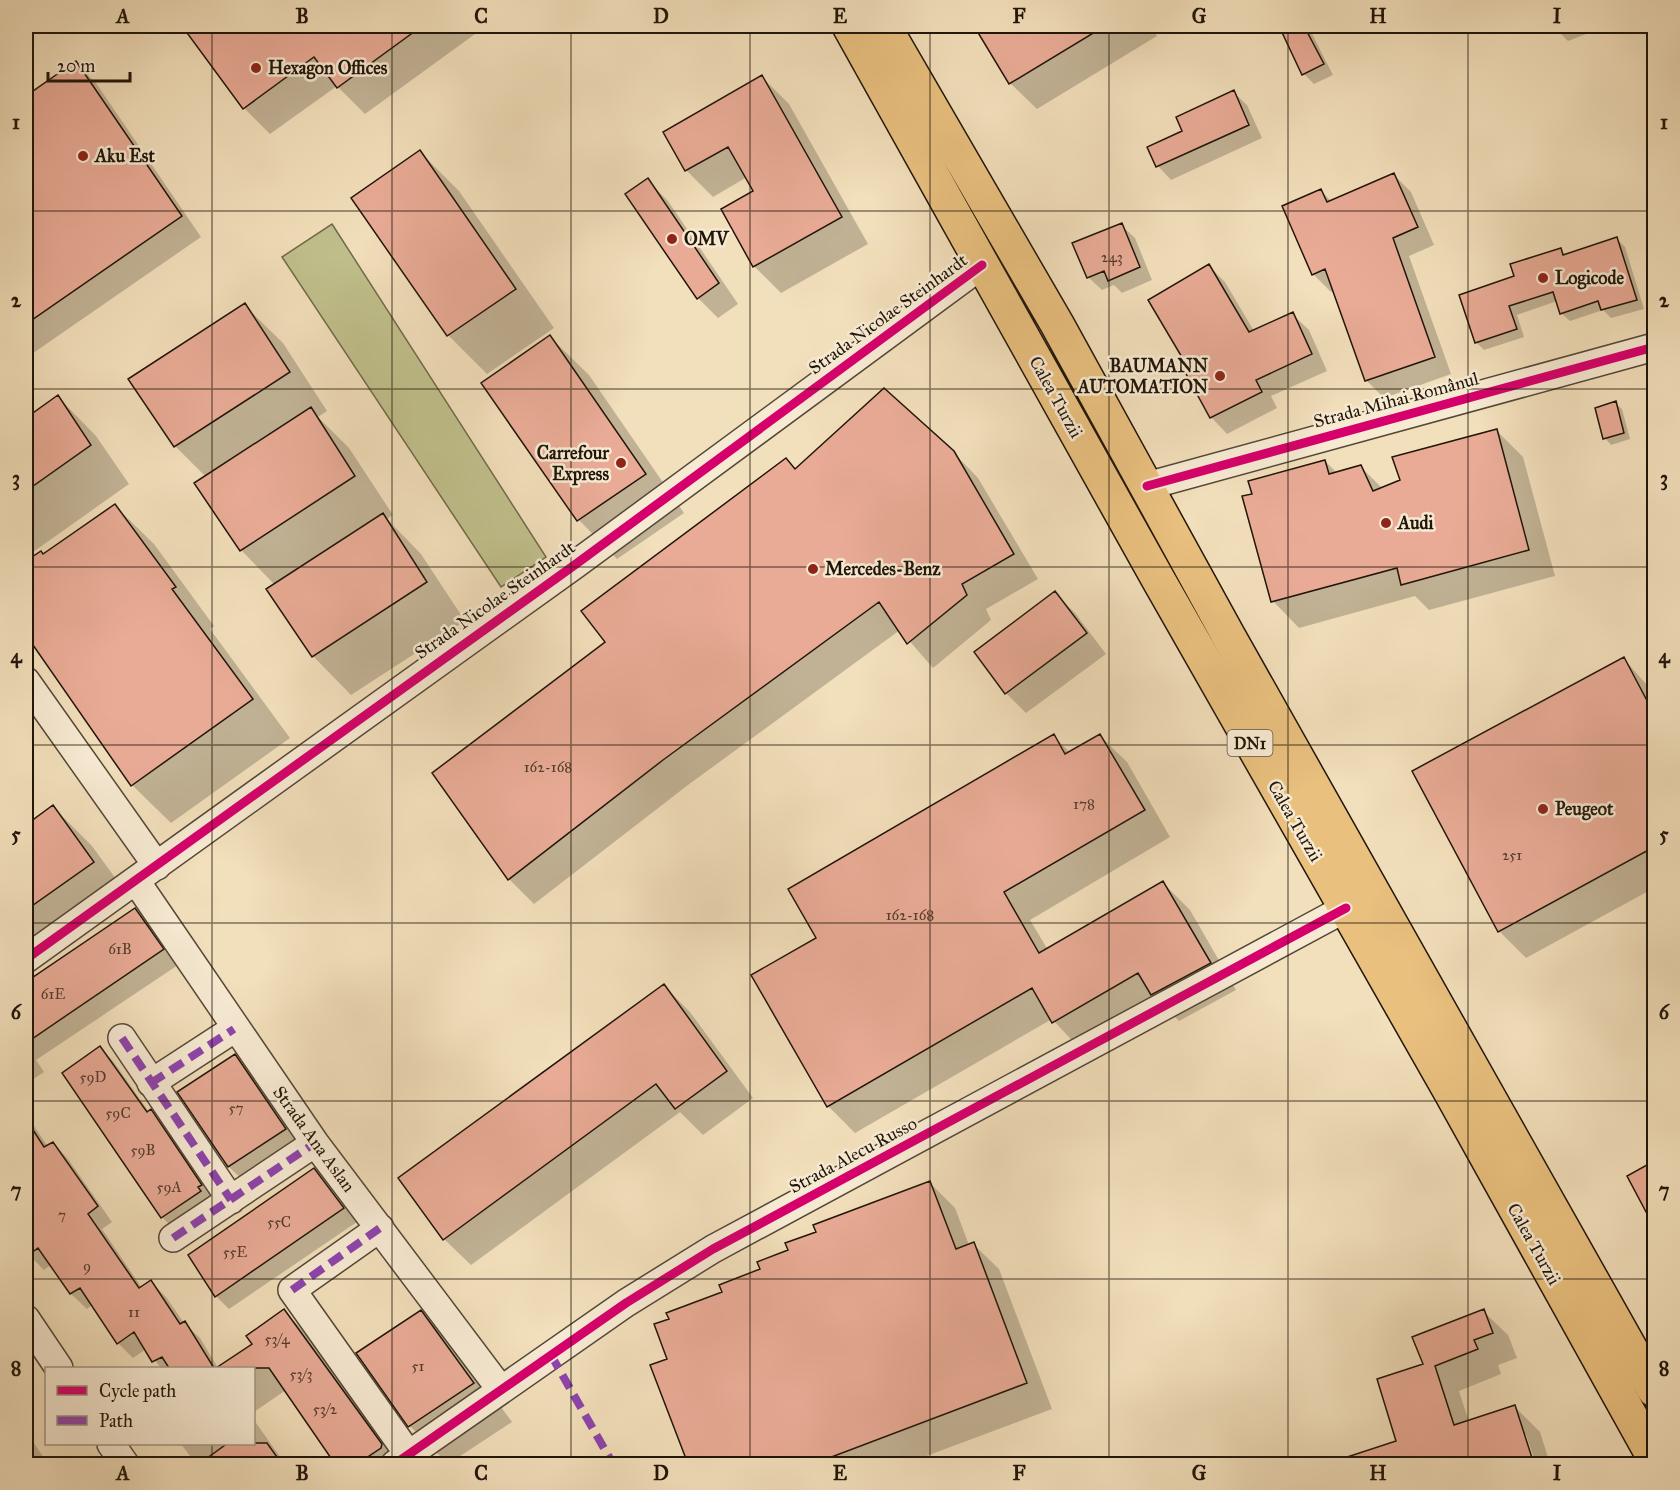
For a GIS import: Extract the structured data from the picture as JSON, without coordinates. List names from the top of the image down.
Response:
{
  "streets": {
    "main road": ["Calea Turzii", "DN1"],
    "street": [
      "Strada Nicolae Steinhardt",
      "Strada Mihai Românul",
      "Strada Ana Aslan",
      "Strada Alecu Russo"
    ]
  },
  "crossings": [
    ["Strada Nicolae Steinhardt", "Calea Turzii"],
    ["Strada Nicolae Steinhardt", "Strada Ana Aslan"],
    ["Calea Turzii", "Strada Mihai Românul"],
    ["Calea Turzii", "Strada Alecu Russo"],
    ["Strada Ana Aslan", "Strada Alecu Russo"]
  ],
  "places": [
    "Hexagon Offices",
    "Aku Est",
    "OMV",
    "Logicode",
    "BAUMANN AUTOMATION",
    "Carrefour Express",
    "Audi",
    "Mercedes-Benz",
    "Peugeot"
  ],
  "house_numbers": [
    "243",
    "162-168",
    "178",
    "251",
    "162-168",
    "61B",
    "61E",
    "59D",
    "57",
    "59C",
    "59B",
    "59A",
    "7",
    "55C",
    "55E",
    "9",
    "11",
    "53/4",
    "51",
    "53/3",
    "53/2"
  ],
  "legend": ["Cycle path", "Path"],
  "scale_bar": "20 m",
  "grid": {
    "columns": [
      "A",
      "B",
      "C",
      "D",
      "E",
      "F",
      "G",
      "H",
      "I"
    ],
    "rows": [
      "1",
      "2",
      "3",
      "4",
      "5",
      "6",
      "7",
      "8"
    ]
  }
}
